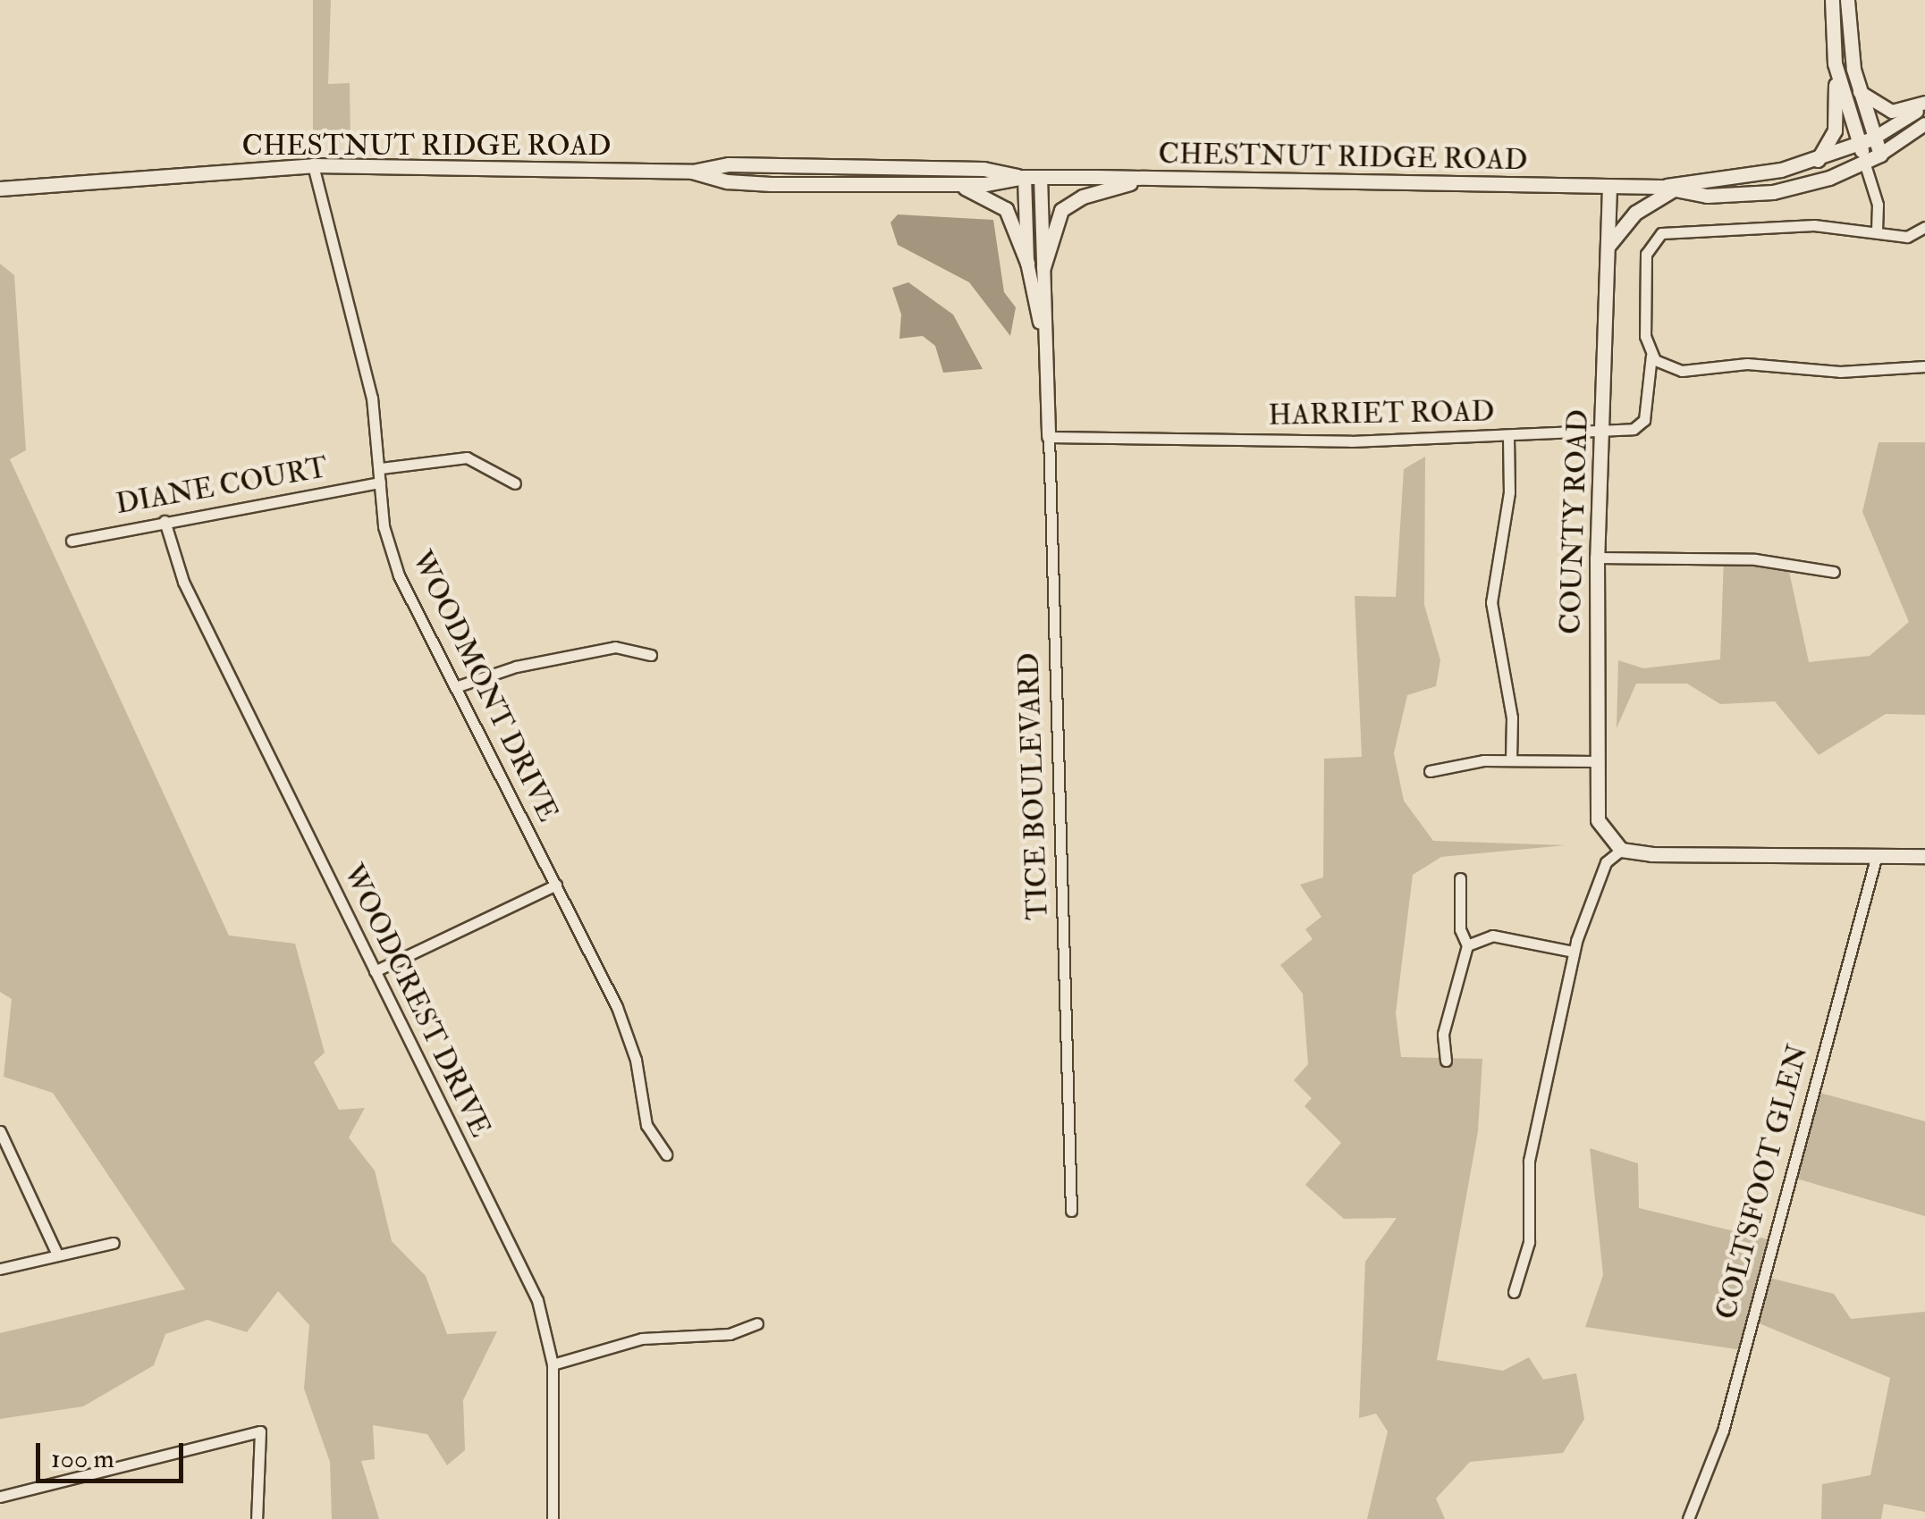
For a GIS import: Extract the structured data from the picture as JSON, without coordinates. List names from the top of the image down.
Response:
{
  "streets": {
    "main road": ["CHESTNUT RIDGE ROAD", "COUNTY ROAD"],
    "street": [
      "HARRIET ROAD",
      "DIANE COURT",
      "WOODMONT DRIVE",
      "TICE BOULEVARD",
      "WOODCREST DRIVE",
      "COLTSFOOT GLEN"
    ]
  },
  "crossings": [
    ["CHESTNUT RIDGE ROAD", "COUNTY ROAD"],
    ["CHESTNUT RIDGE ROAD", "WOODMONT DRIVE"],
    ["CHESTNUT RIDGE ROAD", "TICE BOULEVARD"],
    ["HARRIET ROAD", "COUNTY ROAD"],
    ["HARRIET ROAD", "TICE BOULEVARD"],
    ["DIANE COURT", "WOODMONT DRIVE"],
    ["DIANE COURT", "WOODCREST DRIVE"]
  ],
  "scale_bar": "100 m"
}
